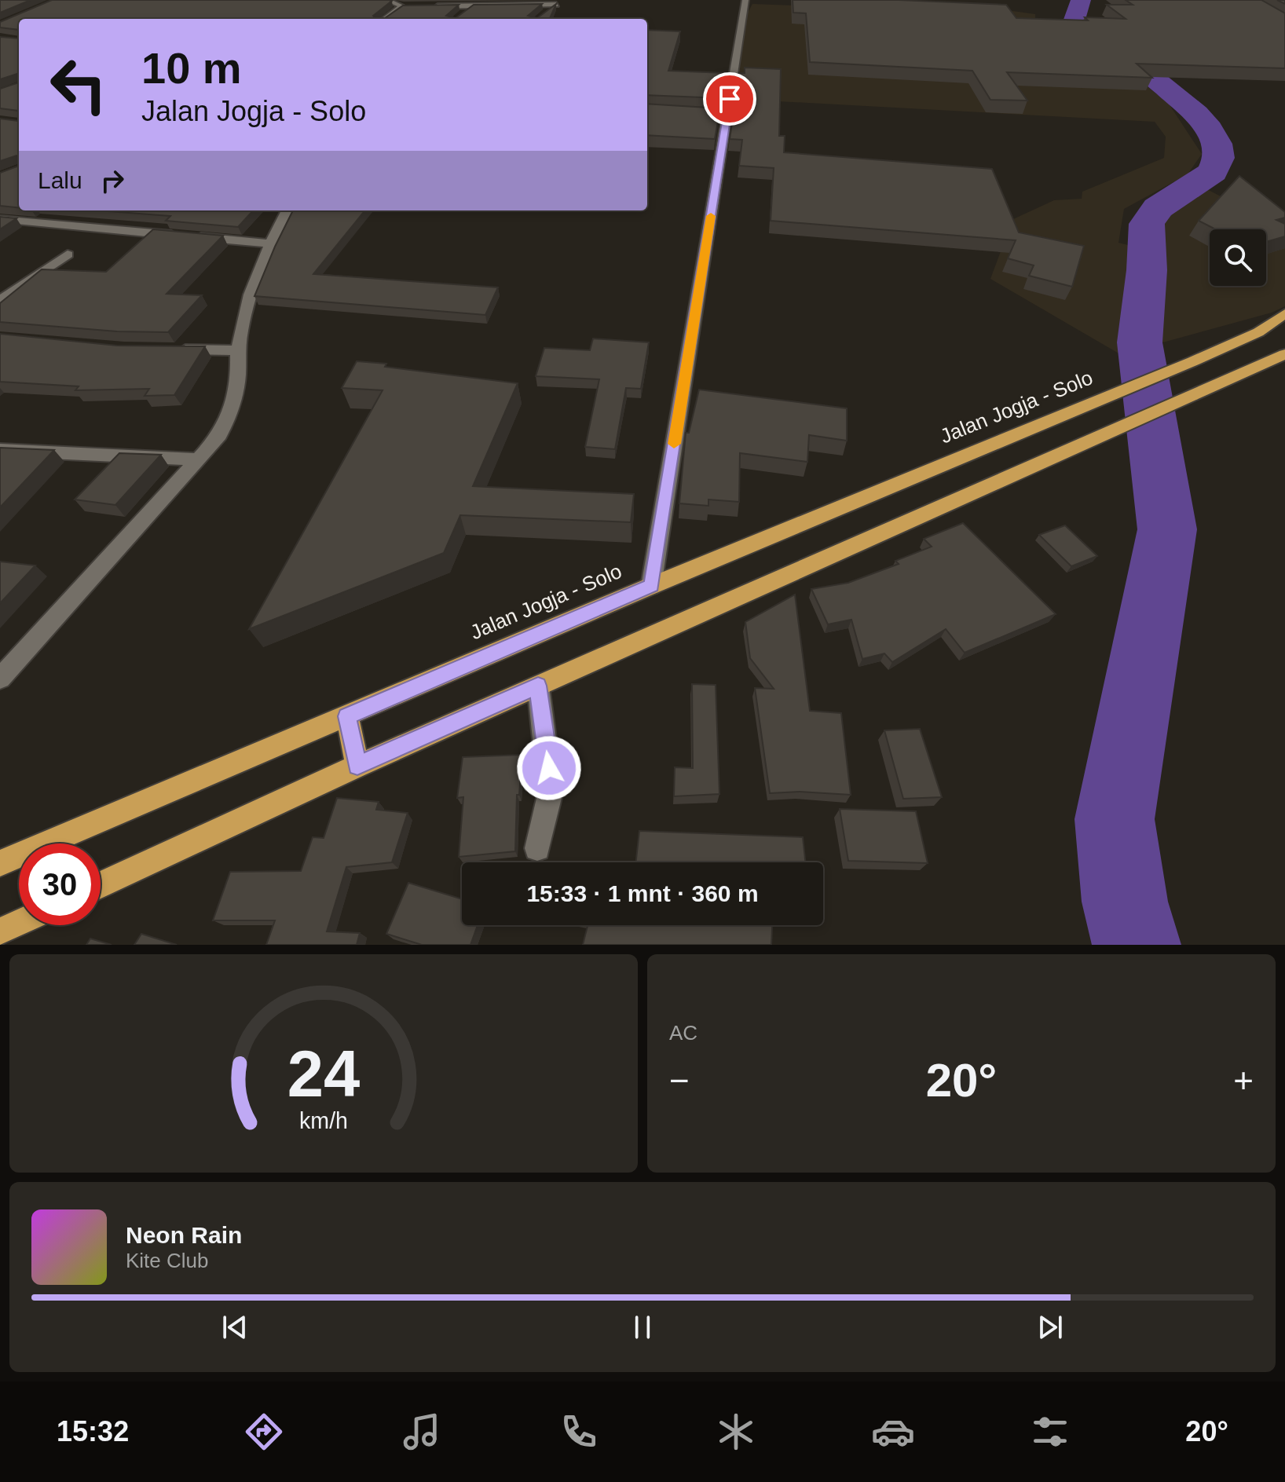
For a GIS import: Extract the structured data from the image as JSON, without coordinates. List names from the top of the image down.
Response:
{
  "streets": {
    "highway": ["Jalan Jogja - Solo"]
  },
  "page": {
    "turn": ["10 m", "Jalan Jogja - Solo"],
    "then": "Lalu",
    "limit": "30",
    "trip": "15:33 · 1 mnt · 360 m",
    "tile": "AC",
    "heat": ["−", "20°", "+"],
    "song": ["Neon Rain", "Kite Club"],
    "tabs": ["15:32", "20°"],
    "gauge": ["24", "km/h"]
  }
}
